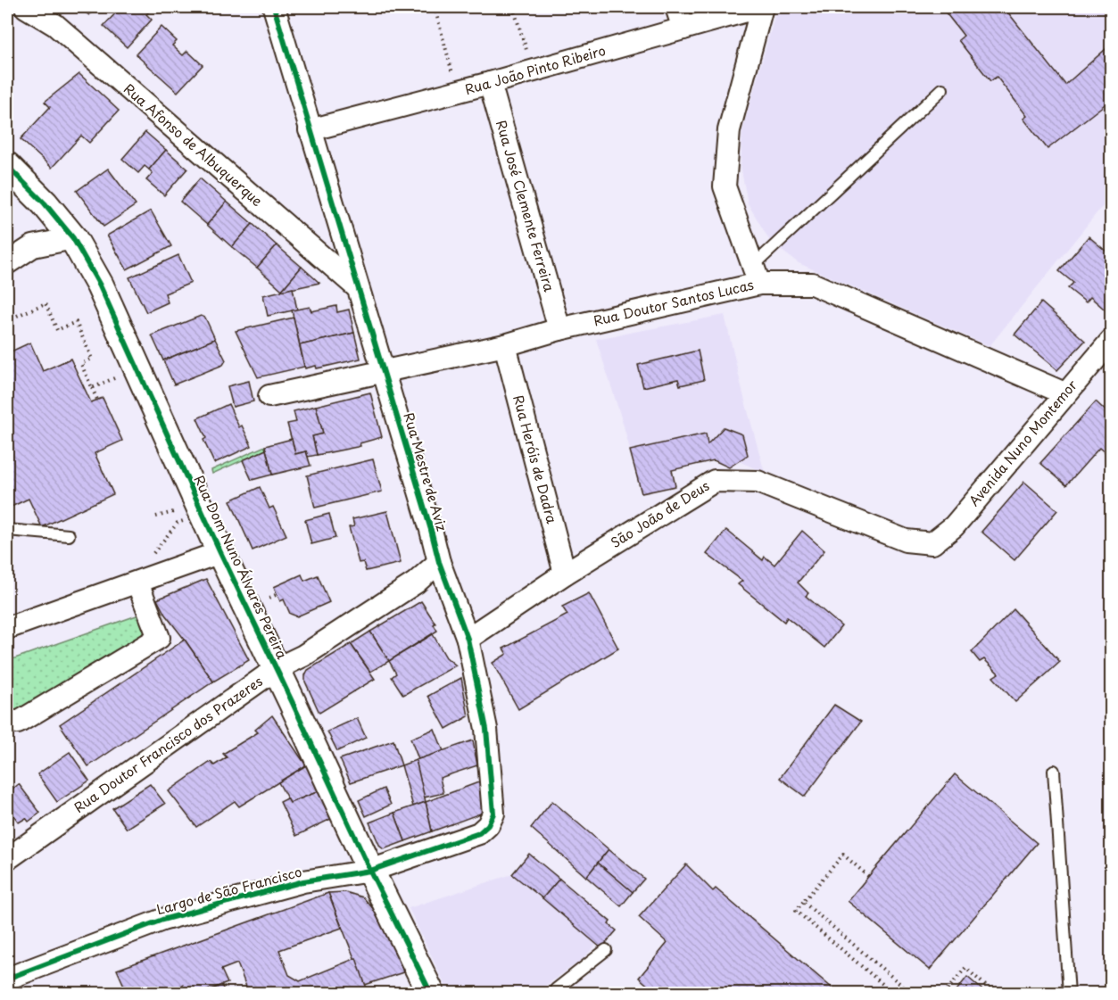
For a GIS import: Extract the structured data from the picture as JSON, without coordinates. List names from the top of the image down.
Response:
{
  "streets": {
    "street": [
      "Rua João Pinto Ribeiro",
      "Rua Afonso de Albuquerque",
      "Rua José Clemente Ferreira",
      "Rua Doutor Santos Lucas",
      "Avenida Nuno Montemor",
      "Rua Heróis de Dadra",
      "Rua Mestre de Aviz",
      "São João de Deus",
      "Rua Dom Nuno Álvares Pereira",
      "Rua Doutor Francisco dos Prazeres",
      "Largo de São Francisco"
    ]
  },
  "crossings": [
    ["Rua João Pinto Ribeiro", "Rua José Clemente Ferreira"],
    ["Rua João Pinto Ribeiro", "Rua Mestre de Aviz"],
    ["Rua Afonso de Albuquerque", "Rua Mestre de Aviz"],
    ["Rua José Clemente Ferreira", "Rua Doutor Santos Lucas"],
    ["Rua Doutor Santos Lucas", "Avenida Nuno Montemor"],
    ["Rua Doutor Santos Lucas", "Rua Heróis de Dadra"],
    ["Rua Doutor Santos Lucas", "Rua Mestre de Aviz"],
    ["Avenida Nuno Montemor", "São João de Deus"],
    ["Rua Heróis de Dadra", "São João de Deus"],
    ["Rua Mestre de Aviz", "São João de Deus"],
    ["Rua Mestre de Aviz", "Rua Dom Nuno Álvares Pereira"],
    ["Rua Mestre de Aviz", "Rua Doutor Francisco dos Prazeres"],
    ["Rua Mestre de Aviz", "Largo de São Francisco"],
    ["Rua Dom Nuno Álvares Pereira", "Rua Doutor Francisco dos Prazeres"],
    ["Rua Dom Nuno Álvares Pereira", "Largo de São Francisco"]
  ]
}
